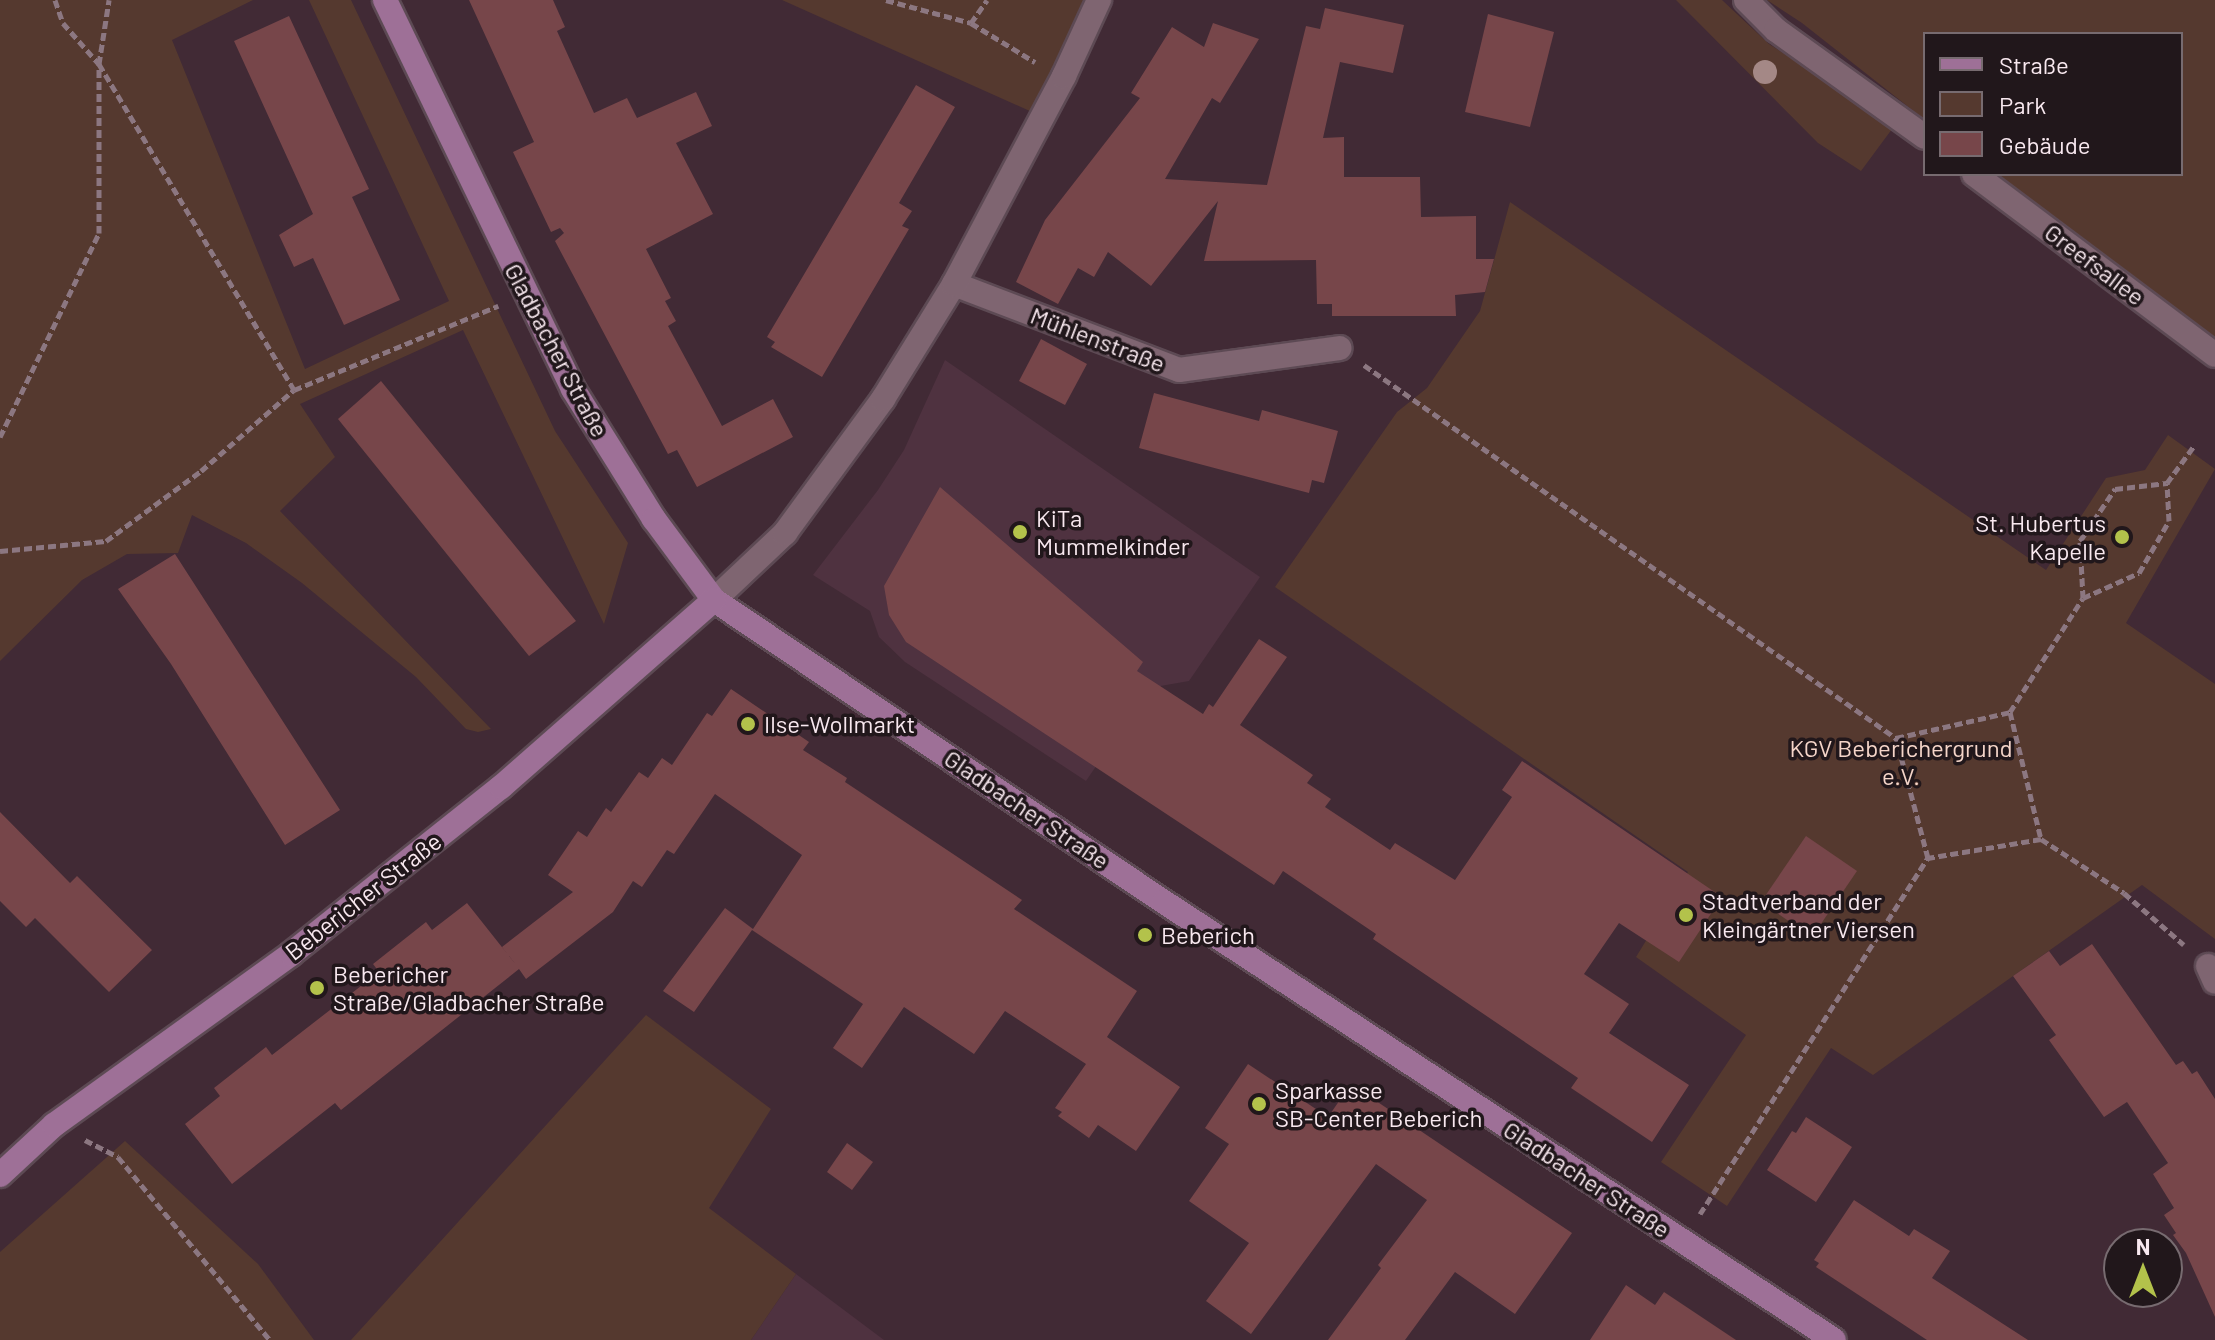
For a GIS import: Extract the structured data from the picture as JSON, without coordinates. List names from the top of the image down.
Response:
{
  "streets": {
    "main road": ["Gladbacher Straße", "Bebericher Straße"],
    "street": ["Greefsallee", "Mühlenstraße"]
  },
  "crossings": [
    ["Gladbacher Straße", "Bebericher Straße"]
  ],
  "parks": ["KGV Beberichergrund e.V."],
  "places": [
    "KiTa Mummelkinder",
    "St. Hubertus Kapelle",
    "Ilse-Wollmarkt",
    "Stadtverband der Kleingärtner Viersen",
    "Beberich",
    "Bebericher Straße/Gladbacher Straße",
    "Sparkasse SB-Center Beberich"
  ],
  "legend": ["Straße", "Park", "Gebäude"],
  "north": "top"
}
